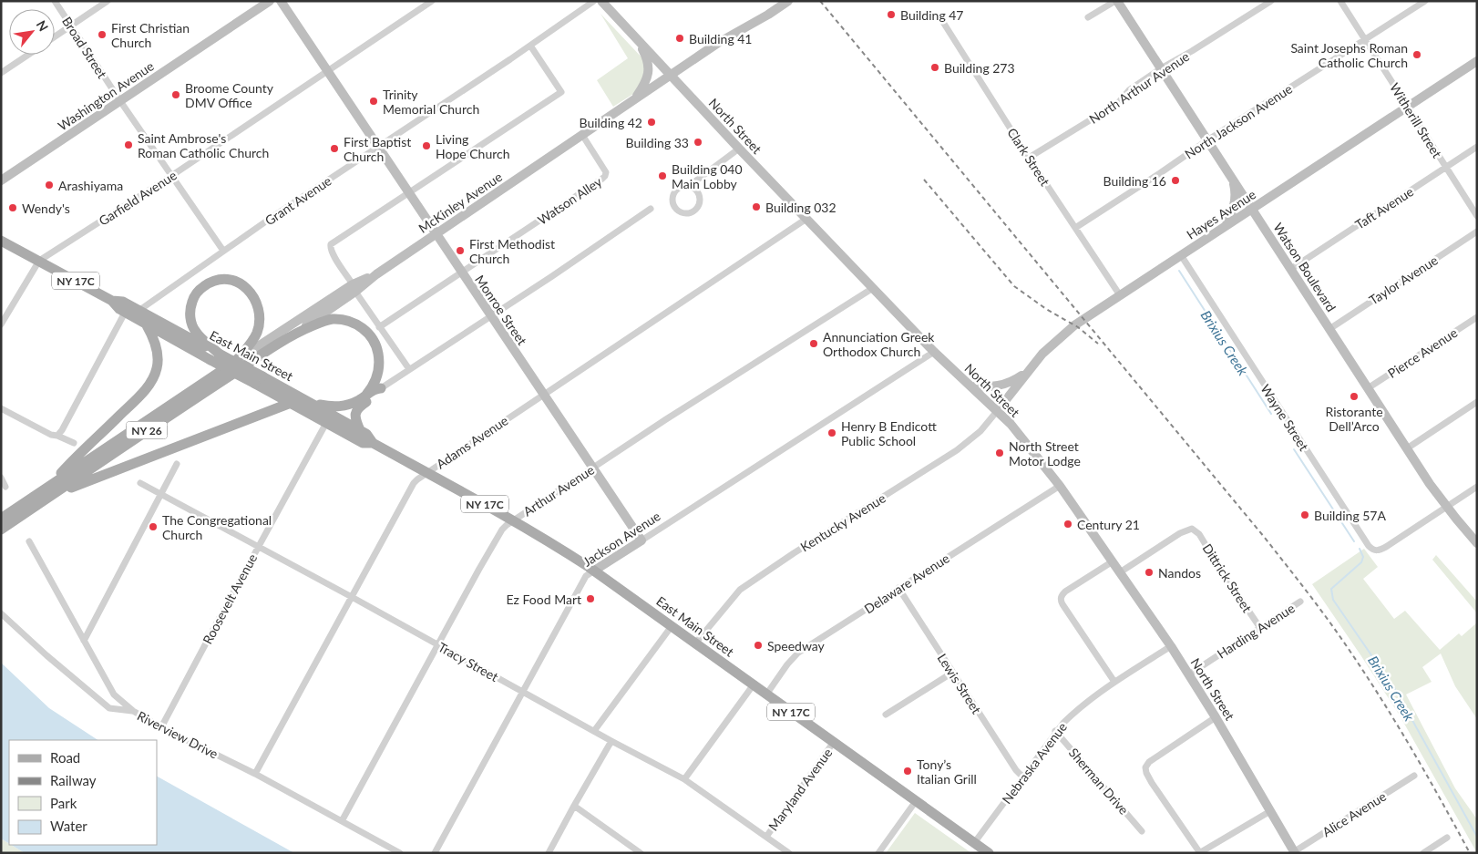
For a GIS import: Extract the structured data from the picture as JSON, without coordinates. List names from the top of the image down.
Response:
{
  "streets": {
    "main road": ["NY 17C", "East Main Street", "NY 26"],
    "street": [
      "Broad Street",
      "North Arthur Avenue",
      "Washington Avenue",
      "Witherill Street",
      "North Jackson Avenue",
      "North Street",
      "Clark Street",
      "Garfield Avenue",
      "Grant Avenue",
      "Watson Alley",
      "McKinley Avenue",
      "Taft Avenue",
      "Hayes Avenue",
      "Watson Boulevard",
      "Taylor Avenue",
      "Monroe Street",
      "Pierce Avenue",
      "Wayne Street",
      "Adams Avenue",
      "Arthur Avenue",
      "Kentucky Avenue",
      "Jackson Avenue",
      "Dittrick Street",
      "Delaware Avenue",
      "Roosevelt Avenue",
      "Harding Avenue",
      "Tracy Street",
      "Lewis Street",
      "Riverview Drive",
      "Nebraska Avenue",
      "Sherman Drive",
      "Maryland Avenue",
      "Alice Avenue"
    ]
  },
  "crossings": [
    ["Broad Street", "Washington Avenue"],
    ["Broad Street", "Garfield Avenue"],
    ["Broad Street", "Grant Avenue"],
    ["North Arthur Avenue", "Clark Street"],
    ["North Arthur Avenue", "Watson Boulevard"],
    ["Witherill Street", "North Jackson Avenue"],
    ["Witherill Street", "Taft Avenue"],
    ["Witherill Street", "Hayes Avenue"],
    ["North Jackson Avenue", "Clark Street"],
    ["North Jackson Avenue", "Watson Boulevard"],
    ["North Street", "McKinley Avenue"],
    ["North Street", "Hayes Avenue"],
    ["North Street", "Adams Avenue"],
    ["North Street", "Arthur Avenue"],
    ["North Street", "Kentucky Avenue"],
    ["North Street", "Jackson Avenue"],
    ["North Street", "Dittrick Street"],
    ["North Street", "Delaware Avenue"],
    ["North Street", "Harding Avenue"],
    ["North Street", "Nebraska Avenue"],
    ["North Street", "Alice Avenue"],
    ["Clark Street", "Hayes Avenue"],
    ["Garfield Avenue", "Monroe Street"],
    ["Garfield Avenue", "East Main Street"],
    ["Grant Avenue", "Monroe Street"],
    ["Grant Avenue", "East Main Street"],
    ["Watson Alley", "McKinley Avenue"],
    ["Watson Alley", "Monroe Street"],
    ["McKinley Avenue", "Monroe Street"],
    ["McKinley Avenue", "NY 26"],
    ["Taft Avenue", "Watson Boulevard"],
    ["Hayes Avenue", "Watson Boulevard"],
    ["Hayes Avenue", "Wayne Street"],
    ["Hayes Avenue", "Kentucky Avenue"],
    ["Watson Boulevard", "Taylor Avenue"],
    ["Watson Boulevard", "Pierce Avenue"],
    ["Watson Boulevard", "Wayne Street"],
    ["Monroe Street", "Adams Avenue"],
    ["Monroe Street", "Arthur Avenue"],
    ["Monroe Street", "Jackson Avenue"],
    ["East Main Street", "NY 26"],
    ["East Main Street", "Adams Avenue"],
    ["East Main Street", "Arthur Avenue"],
    ["East Main Street", "Kentucky Avenue"],
    ["East Main Street", "Jackson Avenue"],
    ["East Main Street", "Delaware Avenue"],
    ["East Main Street", "Roosevelt Avenue"],
    ["East Main Street", "Nebraska Avenue"],
    ["East Main Street", "Maryland Avenue"],
    ["Adams Avenue", "Tracy Street"],
    ["Adams Avenue", "Riverview Drive"],
    ["Arthur Avenue", "Tracy Street"],
    ["Arthur Avenue", "Riverview Drive"],
    ["Jackson Avenue", "Tracy Street"],
    ["Dittrick Street", "Harding Avenue"],
    ["Delaware Avenue", "Lewis Street"],
    ["Roosevelt Avenue", "Tracy Street"],
    ["Roosevelt Avenue", "Riverview Drive"],
    ["Tracy Street", "Maryland Avenue"],
    ["Lewis Street", "Nebraska Avenue"],
    ["Nebraska Avenue", "Sherman Drive"]
  ],
  "water": ["Brixius Creek"],
  "places": [
    "Building 47",
    "First Christian Church",
    "Building 41",
    "Saint Josephs Roman Catholic Church",
    "Building 273",
    "Broome County DMV Office",
    "Trinity Memorial Church",
    "Building 42",
    "Building 33",
    "Saint Ambrose's Roman Catholic Church",
    "Living Hope Church",
    "First Baptist Church",
    "Building 040 Main Lobby",
    "Building 16",
    "Arashiyama",
    "Building 032",
    "Wendy's",
    "First Methodist Church",
    "Annunciation Greek Orthodox Church",
    "Ristorante Dell’Arco",
    "Henry B Endicott Public School",
    "North Street Motor Lodge",
    "Building 57A",
    "Century 21",
    "The Congregational Church",
    "Nandos",
    "Ez Food Mart",
    "Speedway",
    "Tony’s Italian Grill"
  ],
  "legend": [
    "Road",
    "Railway",
    "Park",
    "Water"
  ],
  "north": "top right"
}
